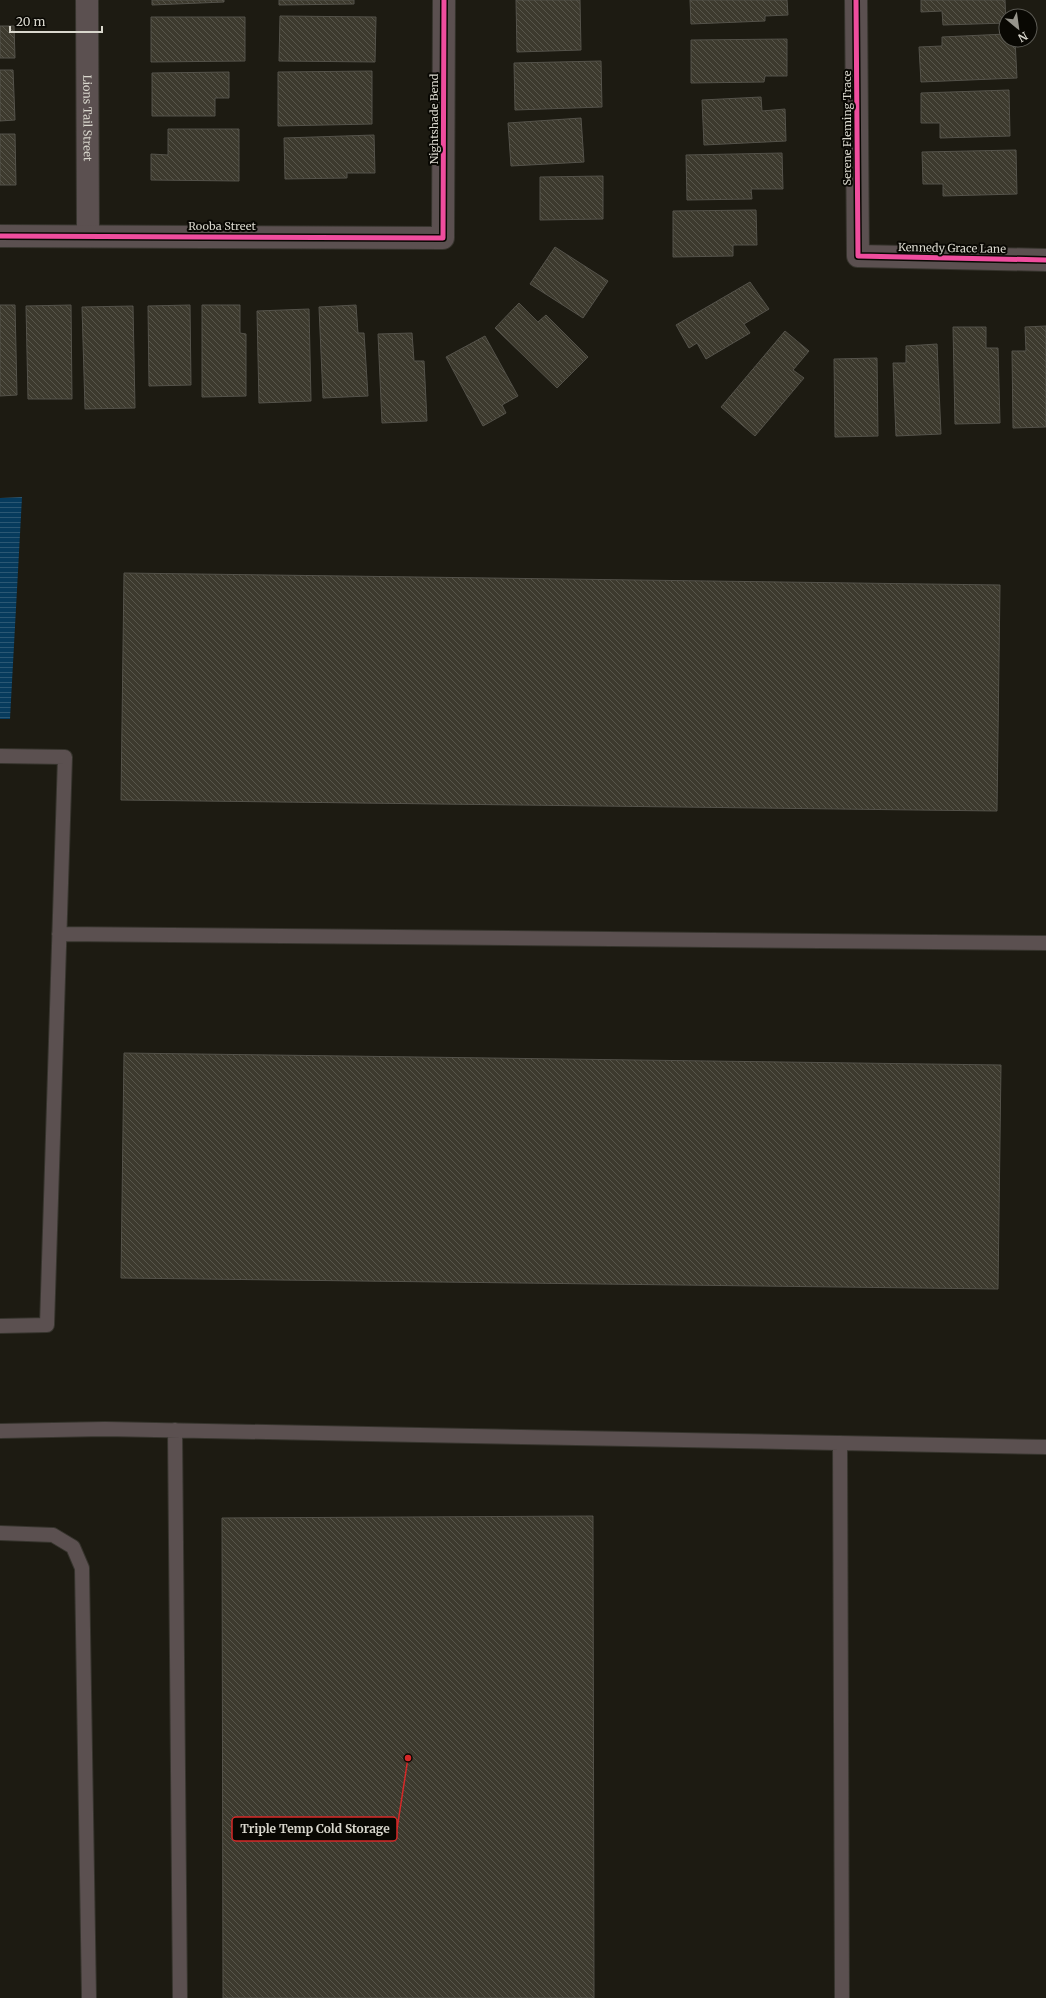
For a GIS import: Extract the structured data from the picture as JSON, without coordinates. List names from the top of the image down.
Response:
{
  "streets": {
    "street": [
      "Lions Tail Street",
      "Nightshade Bend",
      "Serene Fleming Trace",
      "Rooba Street",
      "Kennedy Grace Lane"
    ]
  },
  "crossings": [
    ["Lions Tail Street", "Rooba Street"],
    ["Nightshade Bend", "Rooba Street"],
    ["Serene Fleming Trace", "Kennedy Grace Lane"]
  ],
  "places": ["Triple Temp Cold Storage"],
  "scale_bar": "20 m",
  "north": "bottom right"
}
